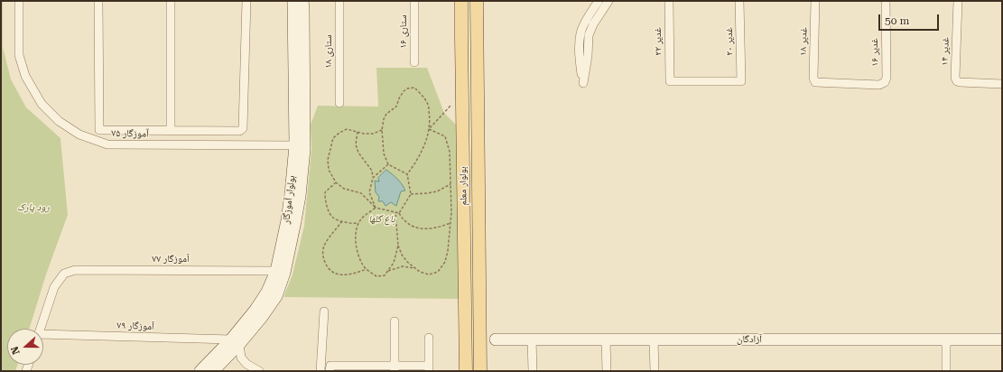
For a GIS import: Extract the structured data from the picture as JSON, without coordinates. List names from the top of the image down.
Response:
{
  "streets": {
    "main road": ["بولوار معلم", "بولوار آموزگار", "آزادگان"],
    "street": [
      "ستاری ۱۶",
      "غدیر ۲۲",
      "غدیر ۲۰",
      "غدیر ۱۸",
      "ستاری ۱۸",
      "غدیر ۱۴",
      "غدیر ۱۶",
      "آموزگار ۷۵",
      "۷۷ آموزگار",
      "۷۹ آموزگار"
    ]
  },
  "crossings": [
    ["غدیر ۲۲", "غدیر ۲۰"],
    ["غدیر ۱۸", "غدیر ۱۶"],
    ["آموزگار ۷۵", "بولوار آموزگار"],
    ["بولوار آموزگار", "۷۷ آموزگار"],
    ["بولوار آموزگار", "۷۹ آموزگار"]
  ],
  "parks": ["رود پارک", "باغ گلها"],
  "scale_bar": "50 m",
  "north": "left"
}
